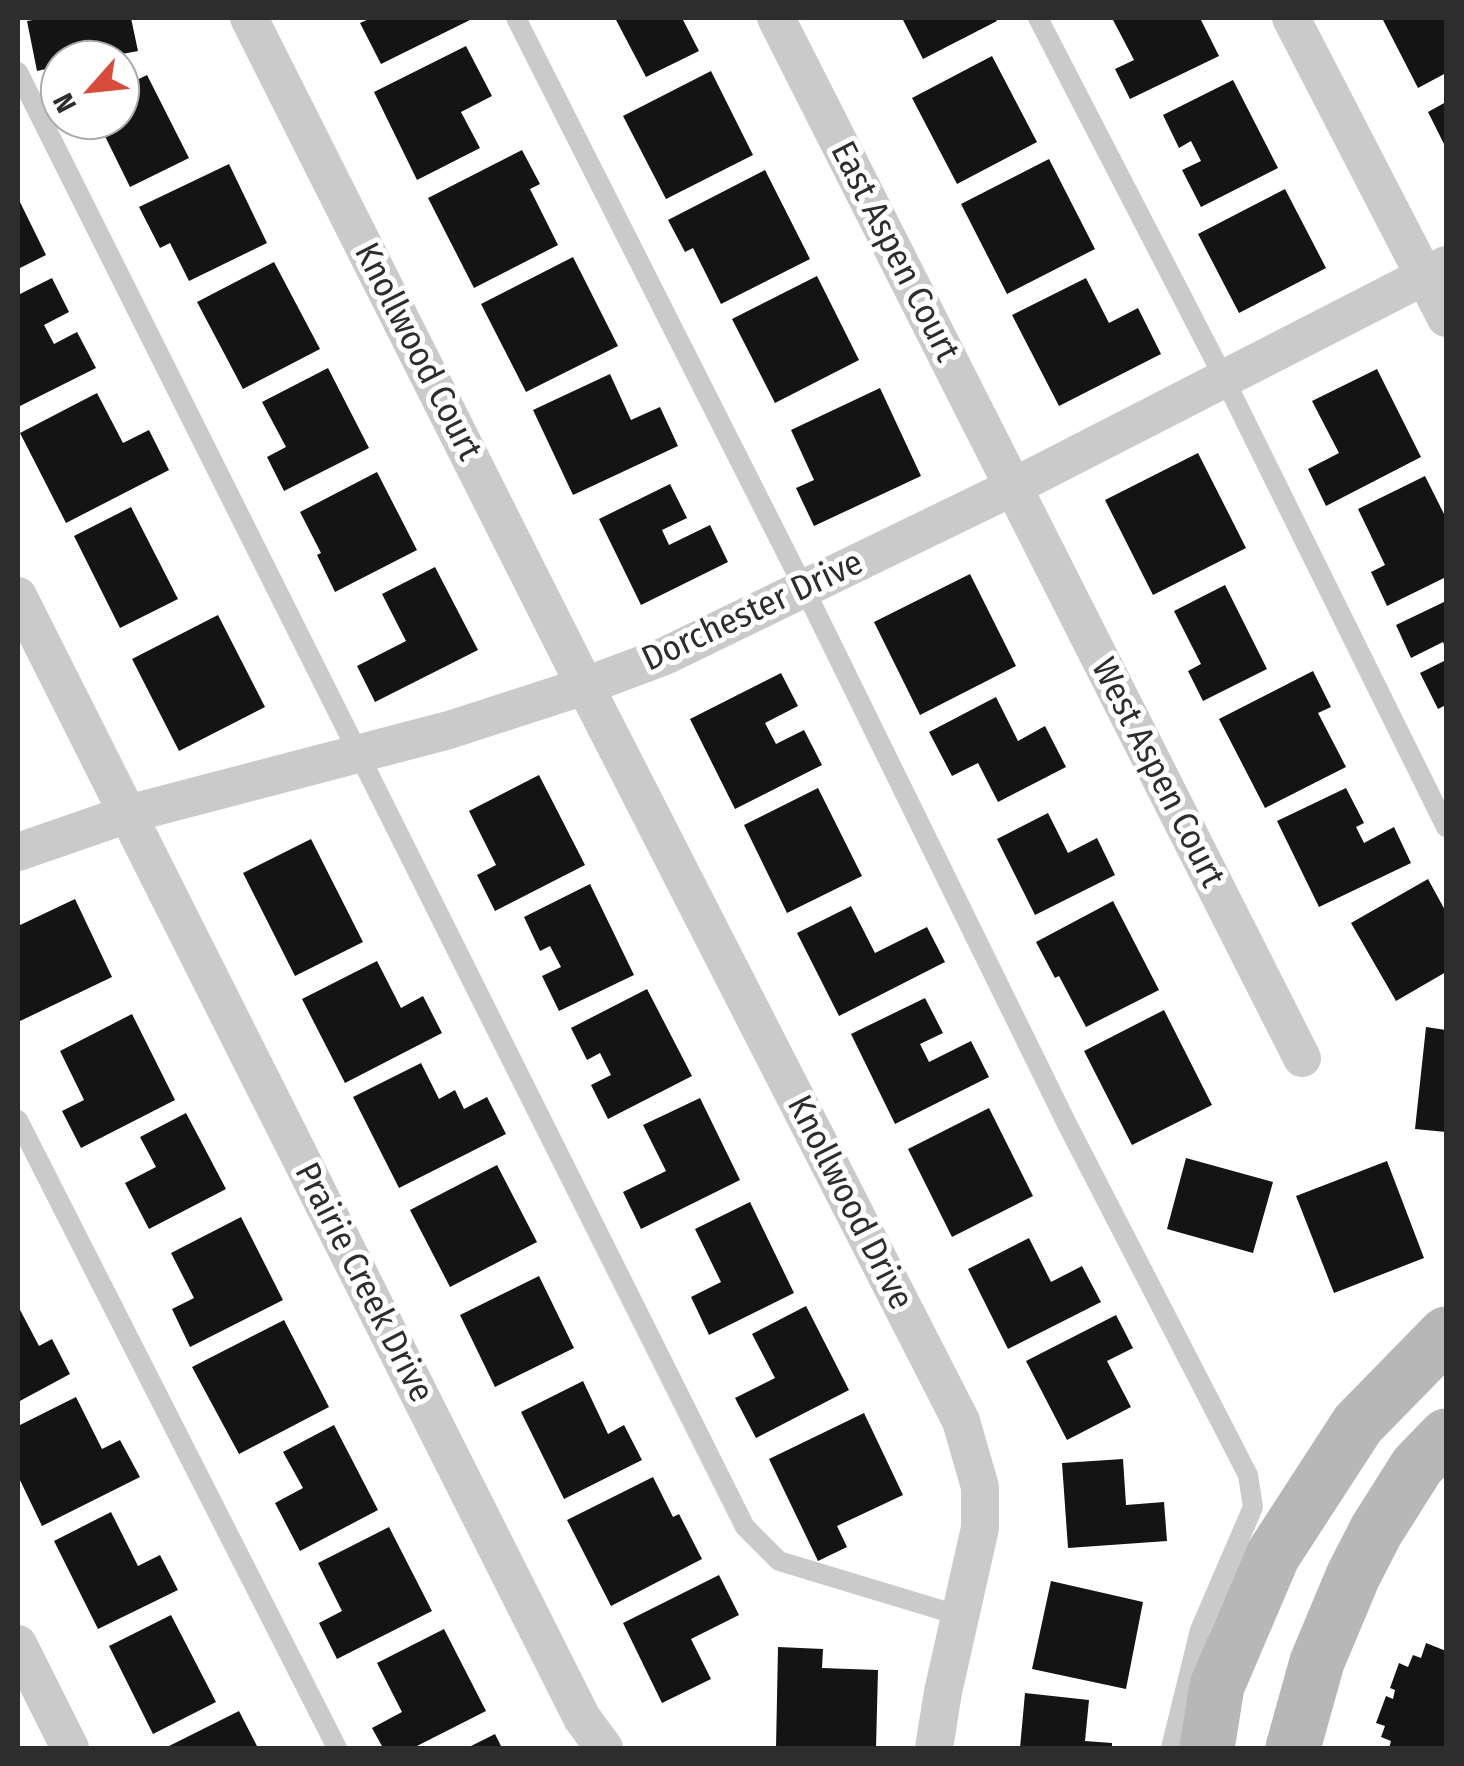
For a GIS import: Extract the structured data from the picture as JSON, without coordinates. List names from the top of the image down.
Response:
{
  "streets": {
    "street": [
      "East Aspen Court",
      "Knollwood Court",
      "Dorchester Drive",
      "West Aspen Court",
      "Knollwood Drive",
      "Prairie Creek Drive"
    ]
  },
  "crossings": [
    ["East Aspen Court", "Dorchester Drive"],
    ["East Aspen Court", "West Aspen Court"],
    ["Knollwood Court", "Dorchester Drive"],
    ["Knollwood Court", "Knollwood Drive"],
    ["Dorchester Drive", "West Aspen Court"],
    ["Dorchester Drive", "Knollwood Drive"],
    ["Dorchester Drive", "Prairie Creek Drive"]
  ],
  "north": "bottom left"
}
